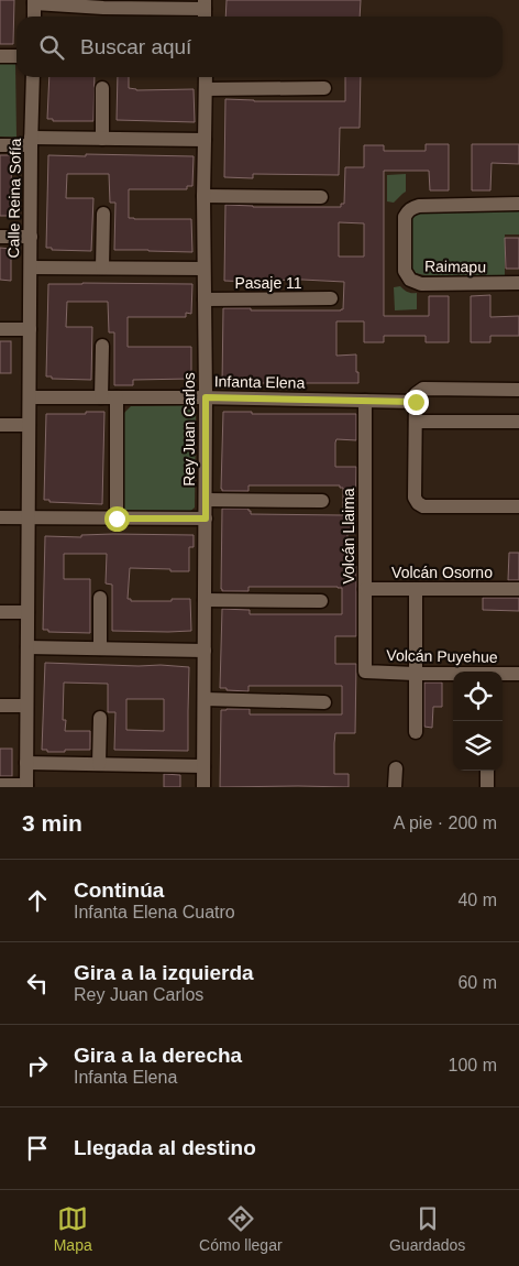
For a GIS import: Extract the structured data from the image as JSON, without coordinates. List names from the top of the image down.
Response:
{
  "streets": {
    "street": [
      "Calle Reina Sofía",
      "Raimapu",
      "Pasaje 11",
      "Infanta Elena",
      "Rey Juan Carlos",
      "Volcán Llaima",
      "Volcán Osorno",
      "Volcán Puyehue"
    ]
  },
  "crossings": [
    ["Calle Reina Sofía", "Infanta Elena"],
    ["Pasaje 11", "Rey Juan Carlos"],
    ["Infanta Elena", "Rey Juan Carlos"],
    ["Infanta Elena", "Volcán Llaima"],
    ["Volcán Llaima", "Volcán Osorno"],
    ["Volcán Llaima", "Volcán Puyehue"]
  ],
  "page": {
    "search": "Buscar aquí",
    "heading": ["3 min", "A pie · 200 m"],
    "list": [
      ["Continúa", "Infanta Elena Cuatro", "40 m"],
      ["Gira a la izquierda", "Rey Juan Carlos", "60 m"],
      ["Gira a la derecha", "Infanta Elena", "100 m"],
      "Llegada al destino"
    ],
    "nav": ["Mapa", "Cómo llegar", "Guardados"]
  }
}
